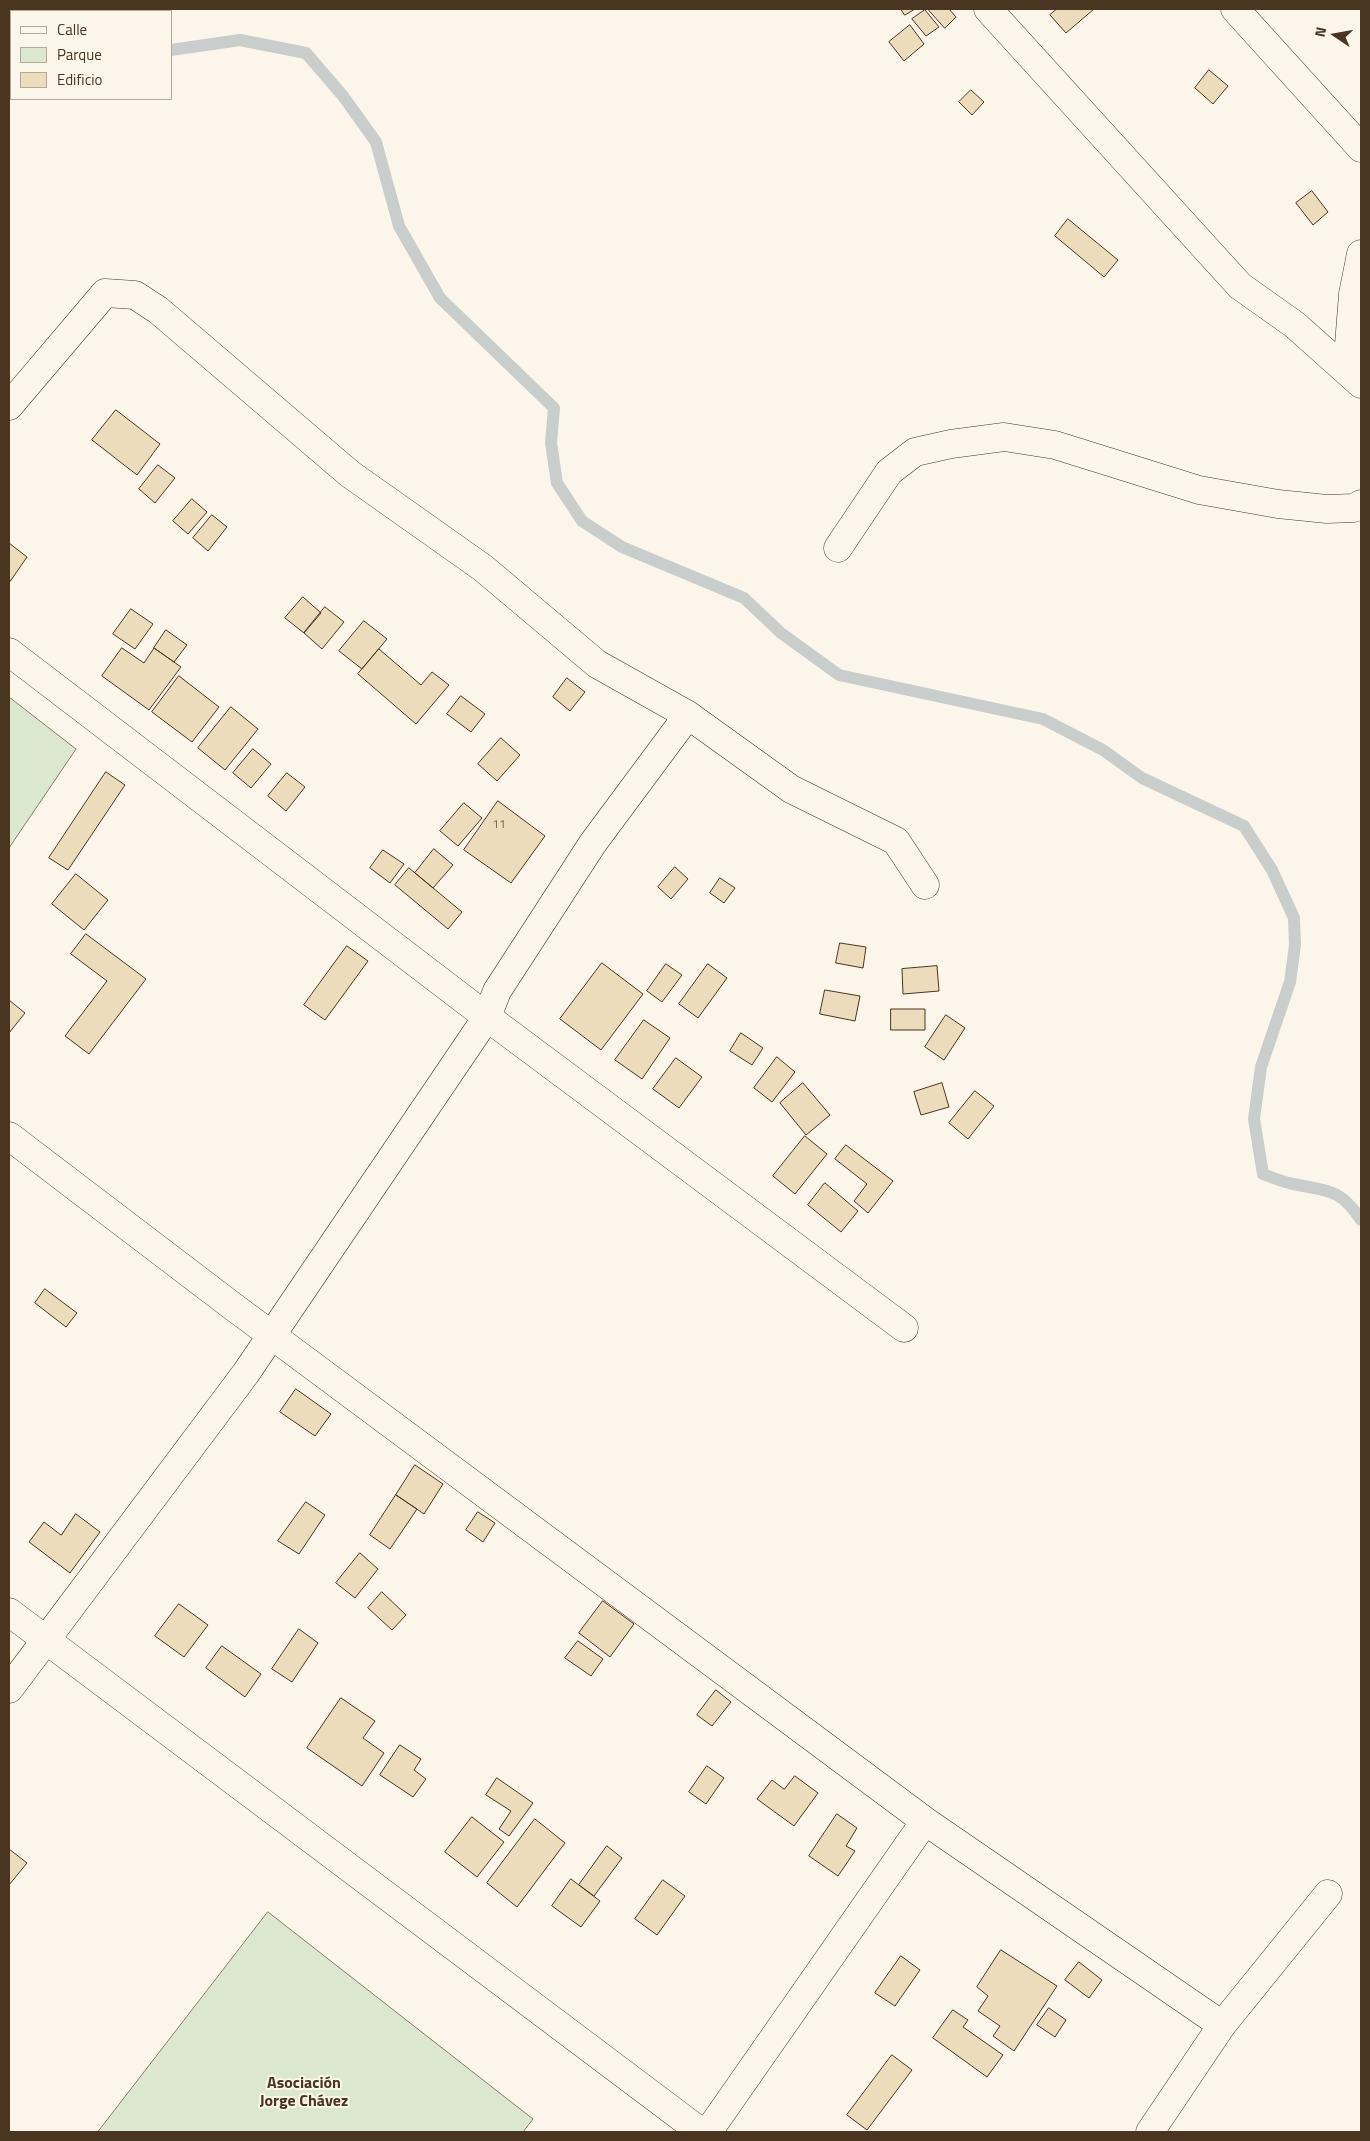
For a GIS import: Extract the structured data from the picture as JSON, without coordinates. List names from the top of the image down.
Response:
{
  "districts": ["Asociación Jorge Chávez"],
  "house_numbers": ["11"],
  "legend": ["Calle", "Parque", "Edificio"],
  "north": "left"
}
